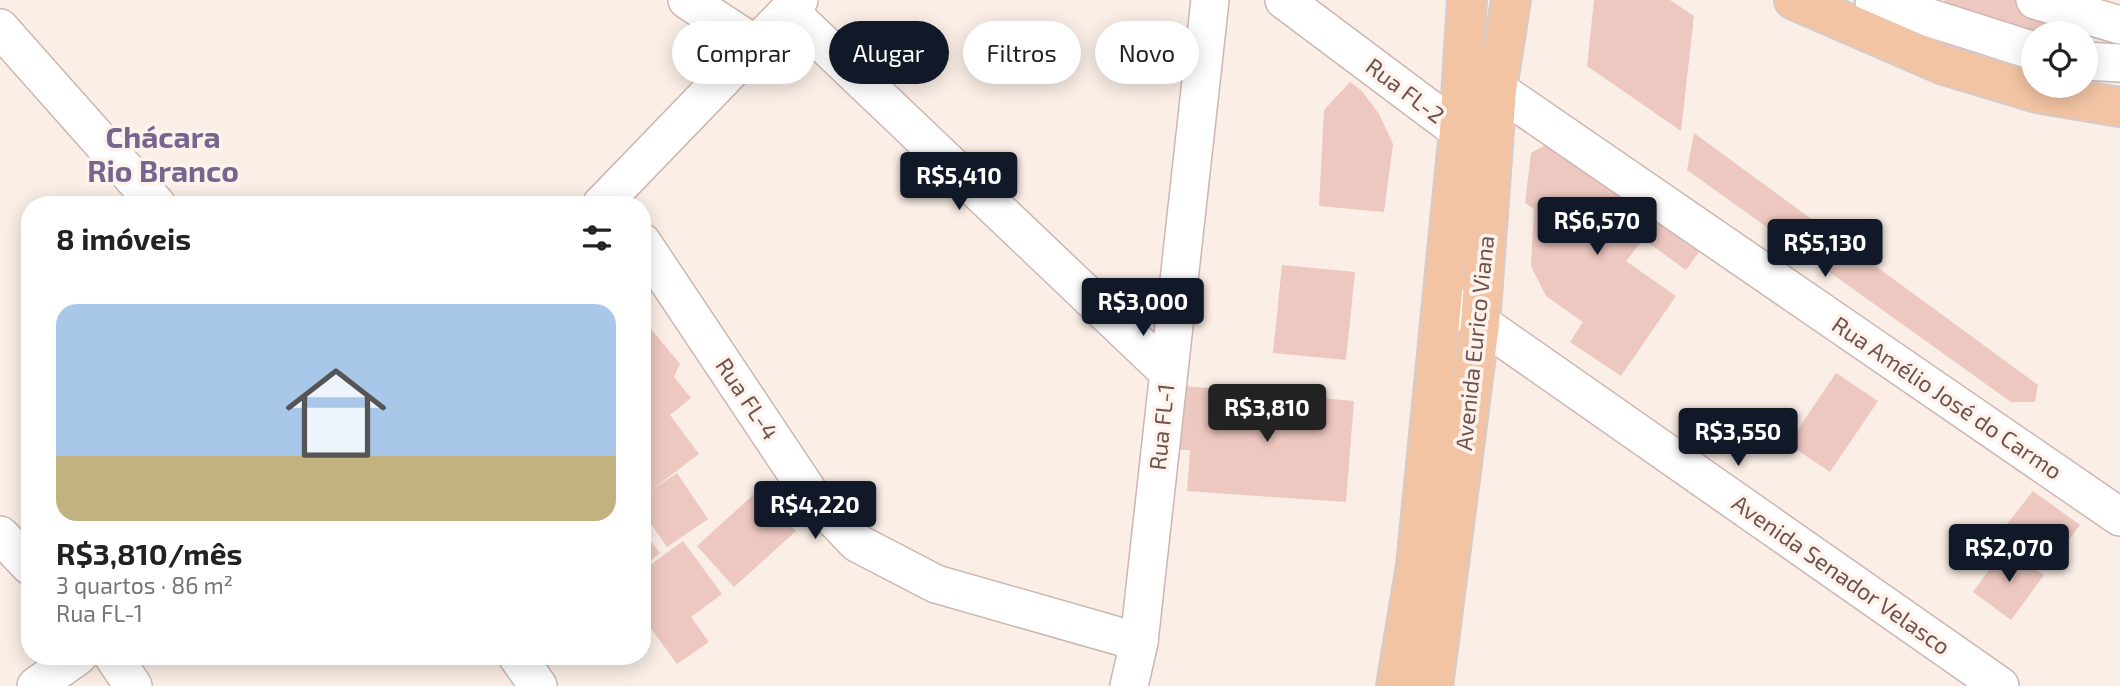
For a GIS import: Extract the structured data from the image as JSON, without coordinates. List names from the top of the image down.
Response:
{
  "streets": {
    "main road": ["Avenida Eurico Viana"],
    "street": [
      "Rua FL-2",
      "Rua Amélio José do Carmo",
      "Rua FL-4",
      "Rua FL-1",
      "Avenida Senador Velasco"
    ]
  },
  "crossings": [
    ["Rua FL-2", "Avenida Eurico Viana"],
    ["Avenida Eurico Viana", "Rua Amélio José do Carmo"],
    ["Avenida Eurico Viana", "Avenida Senador Velasco"],
    ["Rua FL-4", "Rua FL-1"]
  ],
  "districts": ["Chácara Rio Branco"],
  "page": {
    "chip": [
      "Comprar",
      "Alugar",
      "Filtros",
      "Novo"
    ],
    "price": [
      "R$5,410",
      "R$6,570",
      "R$5,130",
      "R$3,000",
      "R$3,810",
      "R$3,550",
      "R$4,220",
      "R$2,070"
    ],
    "heading": "8 imóveis",
    "list": [
      {
        "name": "R$3,810/mês",
        "note": "3 quartos · 86 m² · Rua FL-1"
      }
    ]
  }
}
